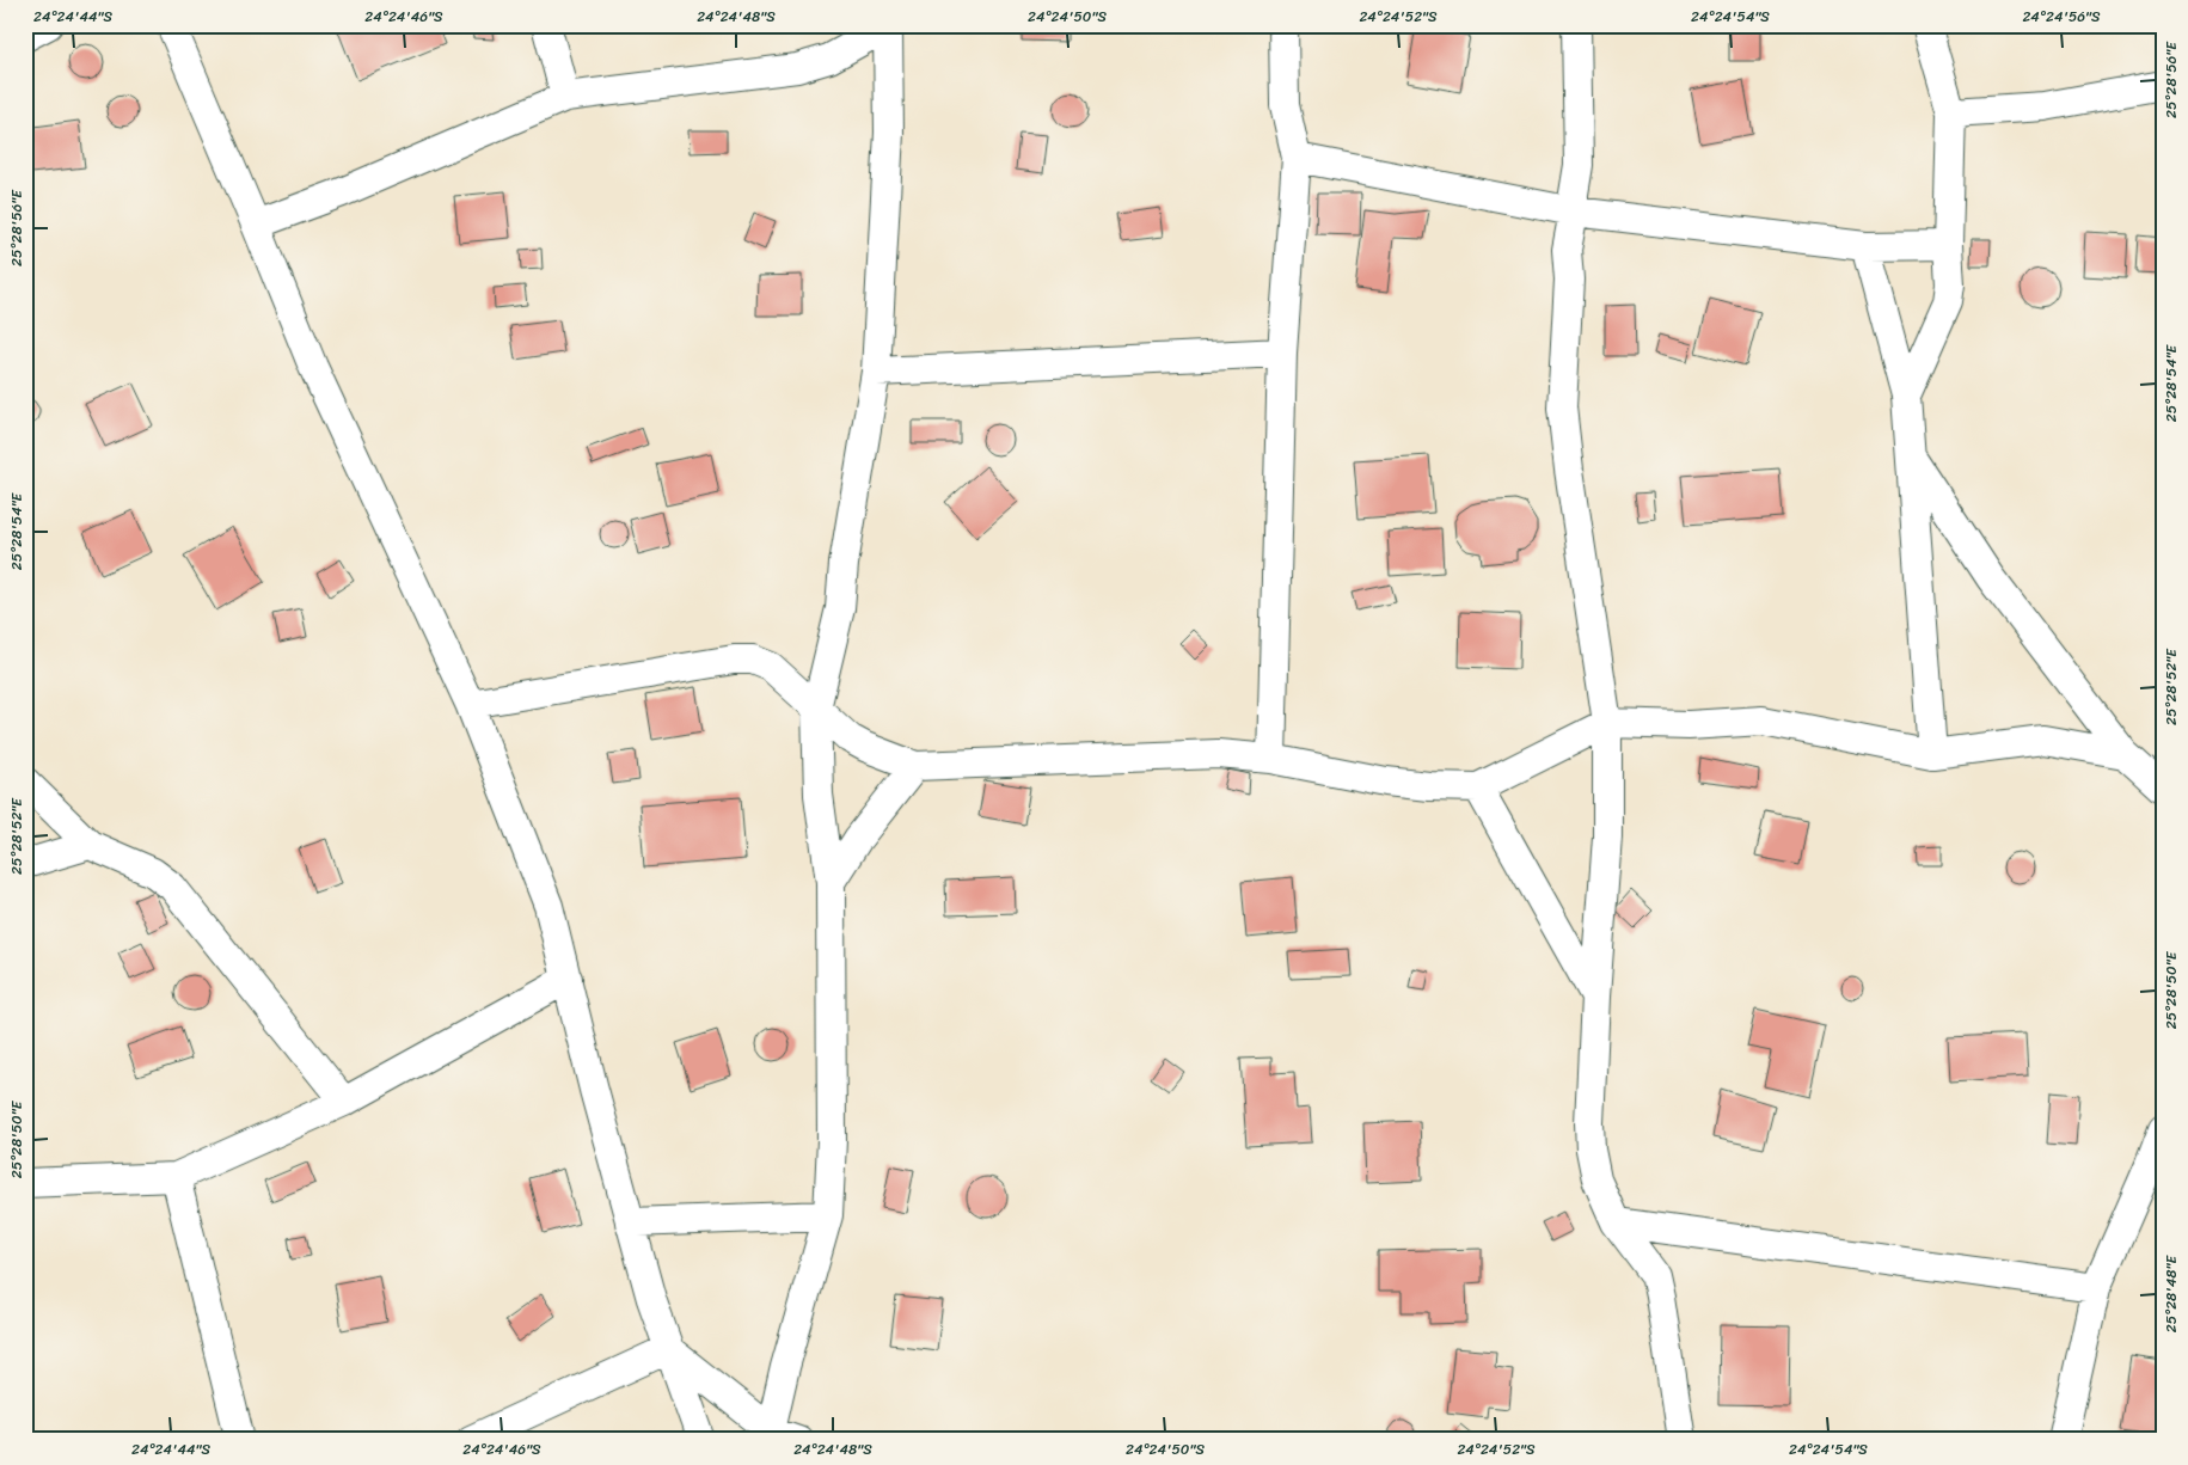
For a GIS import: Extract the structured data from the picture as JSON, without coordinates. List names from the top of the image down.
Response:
{
  "coordinates": [
    "24°24'44\"S",
    "24°24'46\"S",
    "24°24'48\"S",
    "24°24'50\"S",
    "24°24'52\"S",
    "24°24'54\"S",
    "24°24'56\"S",
    "25°28'56\"E",
    "25°28'54\"E",
    "25°28'52\"E",
    "25°28'50\"E",
    "25°28'48\"E"
  ]
}
